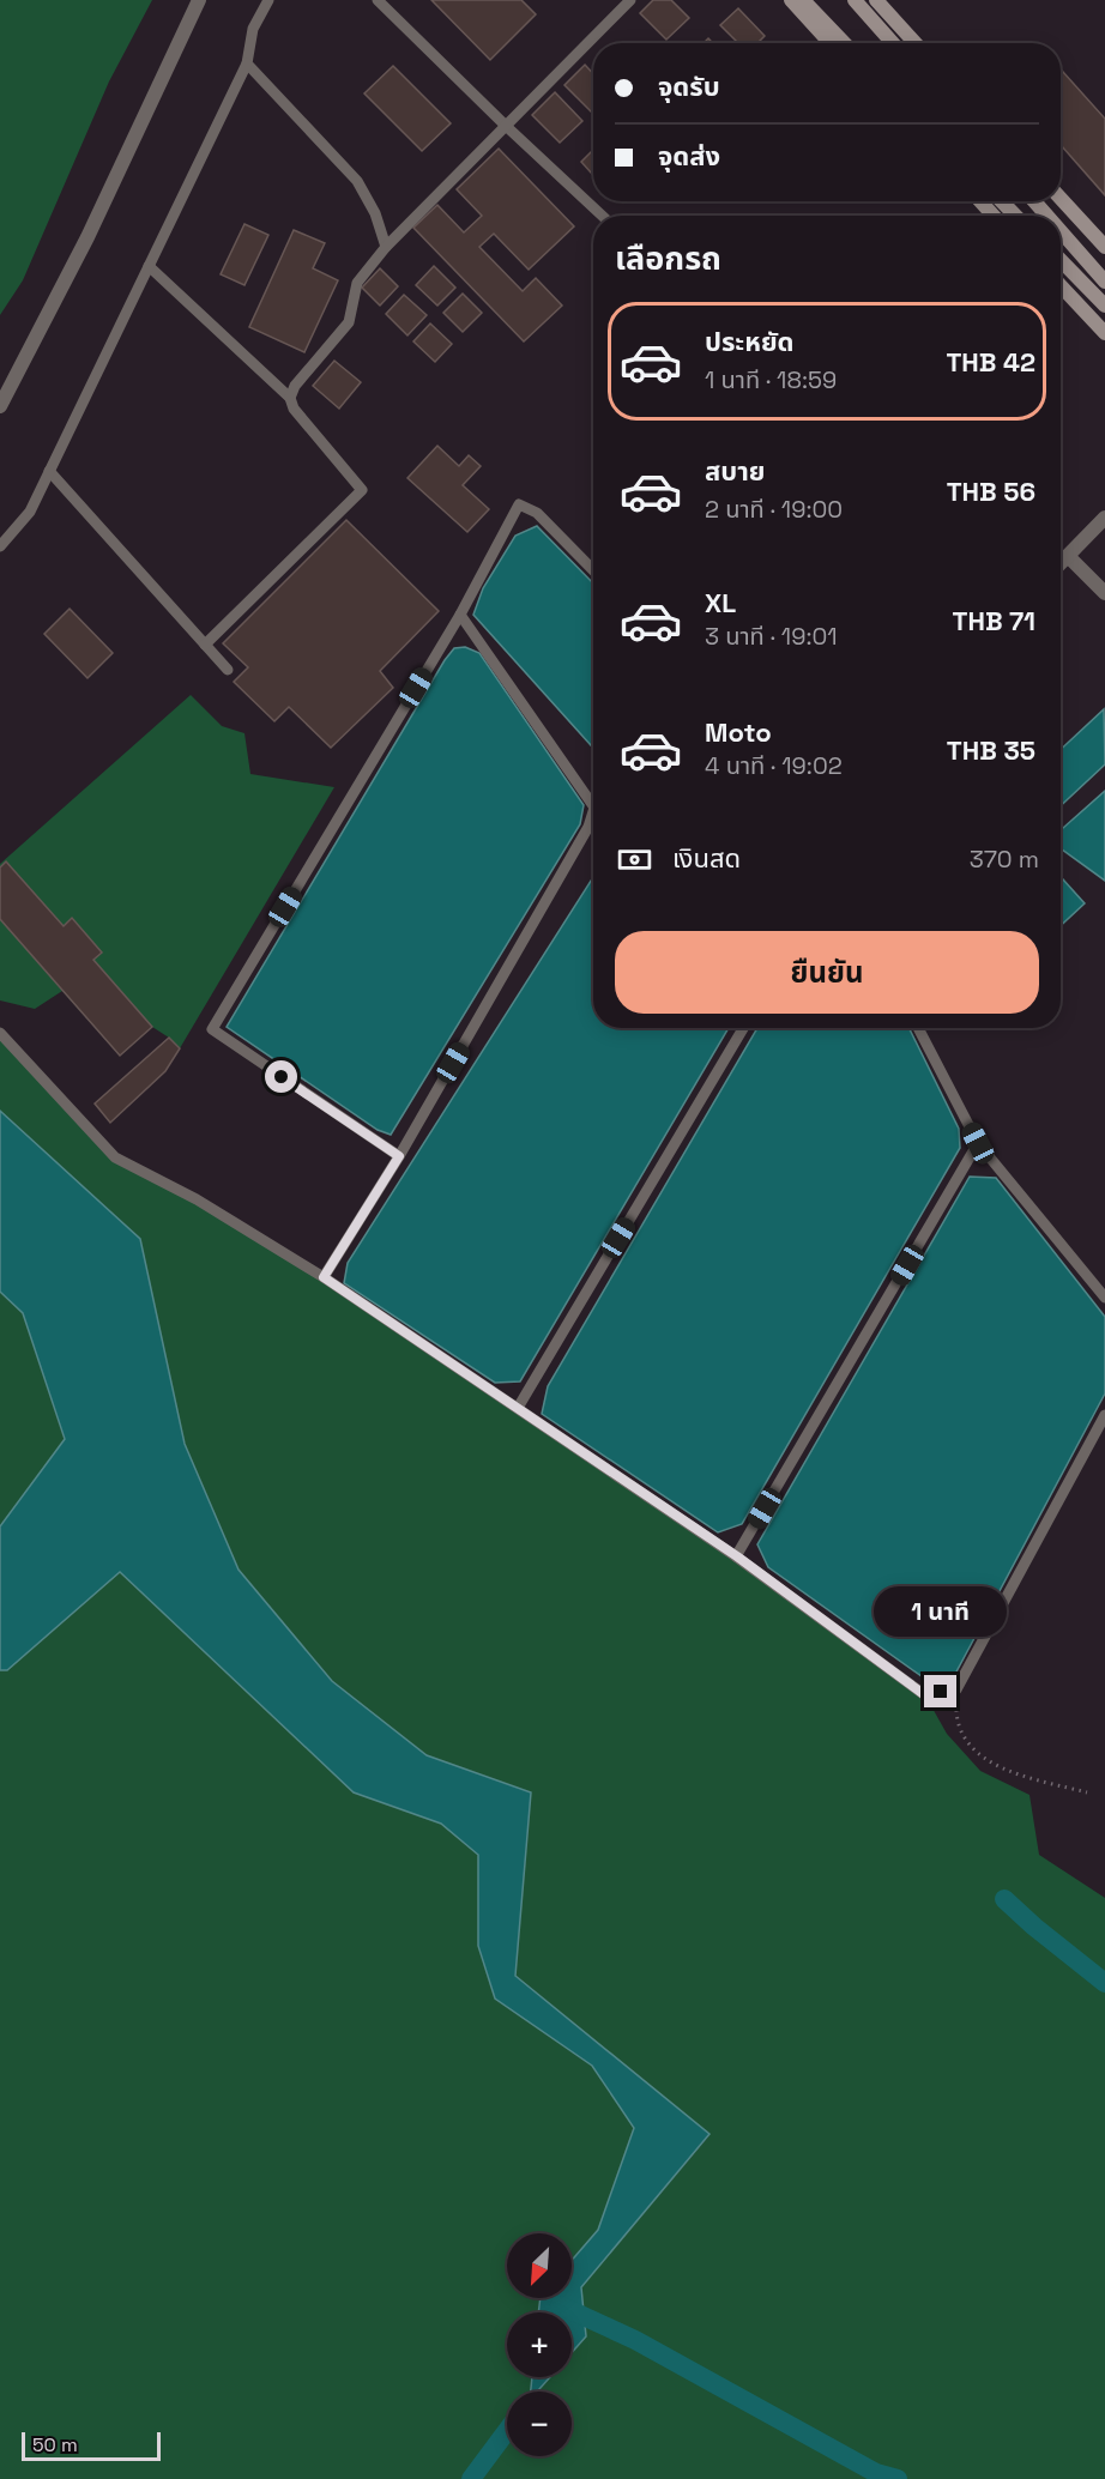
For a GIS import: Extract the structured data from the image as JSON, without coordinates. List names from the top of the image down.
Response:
{
  "scale_bar": "50 m",
  "north": "bottom left",
  "page": {
    "banner": ["จุดรับ", "จุดส่ง"],
    "heading": "เลือกรถ",
    "list": [
      {
        "name": "ประหยัด",
        "note": "1 นาที · 18:59",
        "value": "THB 42"
      },
      {
        "name": "สบาย",
        "note": "2 นาที · 19:00",
        "value": "THB 56"
      },
      {
        "name": "XL",
        "note": "3 นาที · 19:01",
        "value": "THB 71"
      },
      {
        "name": "Moto",
        "note": "4 นาที · 19:02",
        "value": "THB 35"
      }
    ],
    "pay": ["เงินสด", "370 m"],
    "buttons": "ยืนยัน",
    "bubble": "1 นาที",
    "map_buttons": ["+", "−"],
    "scale": "50 m"
  }
}
